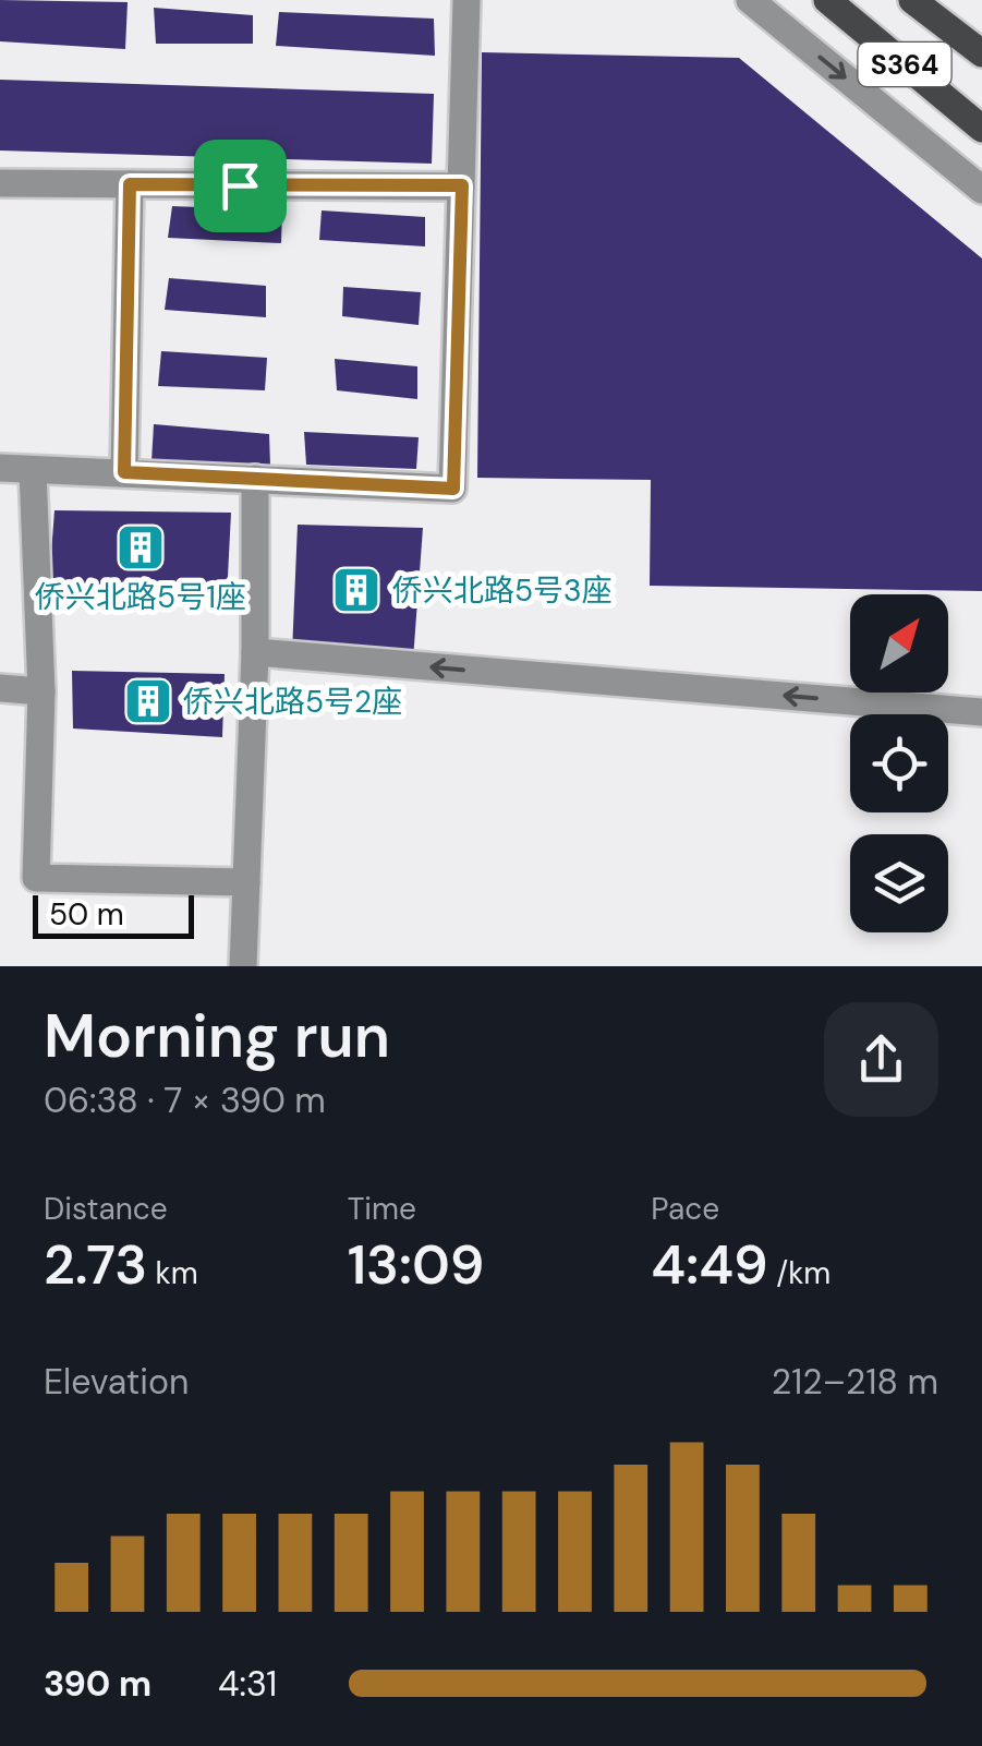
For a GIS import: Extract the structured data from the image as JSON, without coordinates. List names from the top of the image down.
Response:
{
  "streets": {
    "main road": ["S364"]
  },
  "places": {
    "building": ["侨兴北路5号1座", "侨兴北路5号3座", "侨兴北路5号2座"]
  },
  "scale_bar": "50 m",
  "north": "top right",
  "page": {
    "scale": "50 m",
    "heading": ["Morning run", "06:38 · 7 × 390 m"],
    "stats": [
      ["Distance", "2.73 km"],
      ["Time", "13:09"],
      ["Pace", "4:49 /km"]
    ],
    "chart": ["Elevation", "212–218 m"],
    "list": [
      {
        "name": "390 m",
        "note": "4:31"
      }
    ]
  }
}
